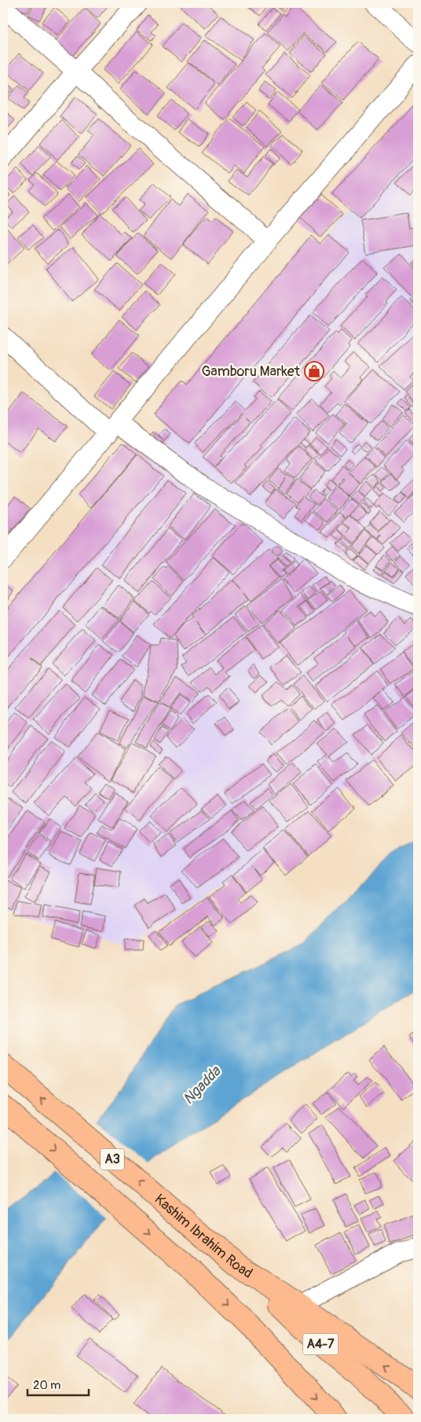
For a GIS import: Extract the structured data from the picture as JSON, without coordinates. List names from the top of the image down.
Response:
{
  "streets": {
    "highway": ["A3", "Kashim Ibrahim Road", "A4-7"]
  },
  "crossings": [
    ["Kashim Ibrahim Road", "A4-7"]
  ],
  "water": ["Ngadda"],
  "places": {
    "shop": ["Gamboru Market"]
  },
  "scale_bar": "20 m"
}
